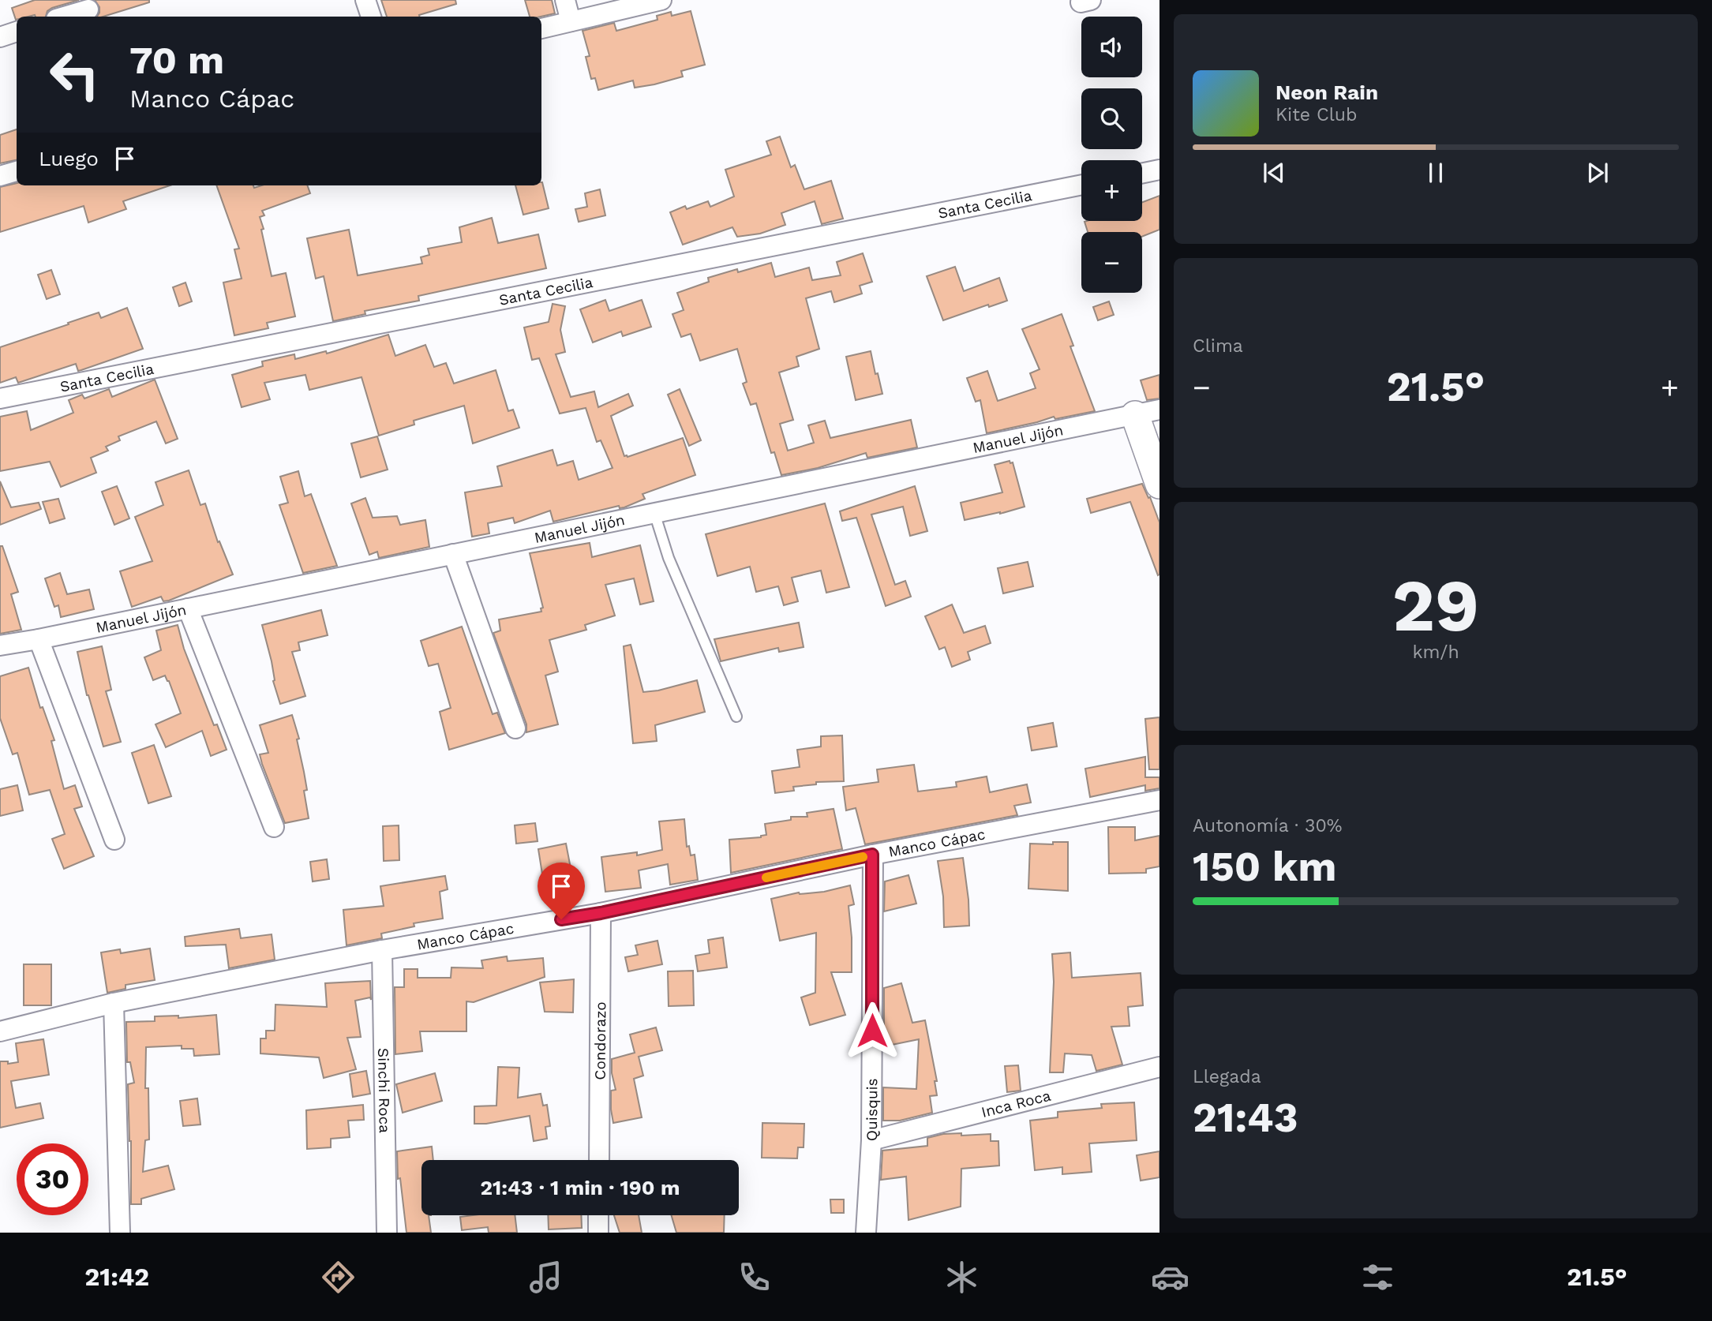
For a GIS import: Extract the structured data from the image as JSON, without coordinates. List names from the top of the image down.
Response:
{
  "streets": {
    "street": [
      "Santa Cecilia",
      "Manuel Jijón",
      "Manco Cápac",
      "Condorazo",
      "Sinchi Roca",
      "Inca Roca",
      "Quisquis"
    ]
  },
  "crossings": [
    ["Manco Cápac", "Condorazo"],
    ["Manco Cápac", "Sinchi Roca"],
    ["Manco Cápac", "Quisquis"],
    ["Inca Roca", "Quisquis"]
  ],
  "page": {
    "map_buttons": ["+", "−"],
    "turn": ["70 m", "Manco Cápac"],
    "song": ["Neon Rain", "Kite Club"],
    "then": "Luego",
    "tile": [
      "Clima",
      ["29", "km/h"],
      ["Autonomía · 30%", "150 km"],
      ["Llegada", "21:43"]
    ],
    "heat": ["−", "21.5°", "+"],
    "limit": "30",
    "trip": "21:43 · 1 min · 190 m",
    "tabs": ["21:42", "21.5°"]
  }
}
